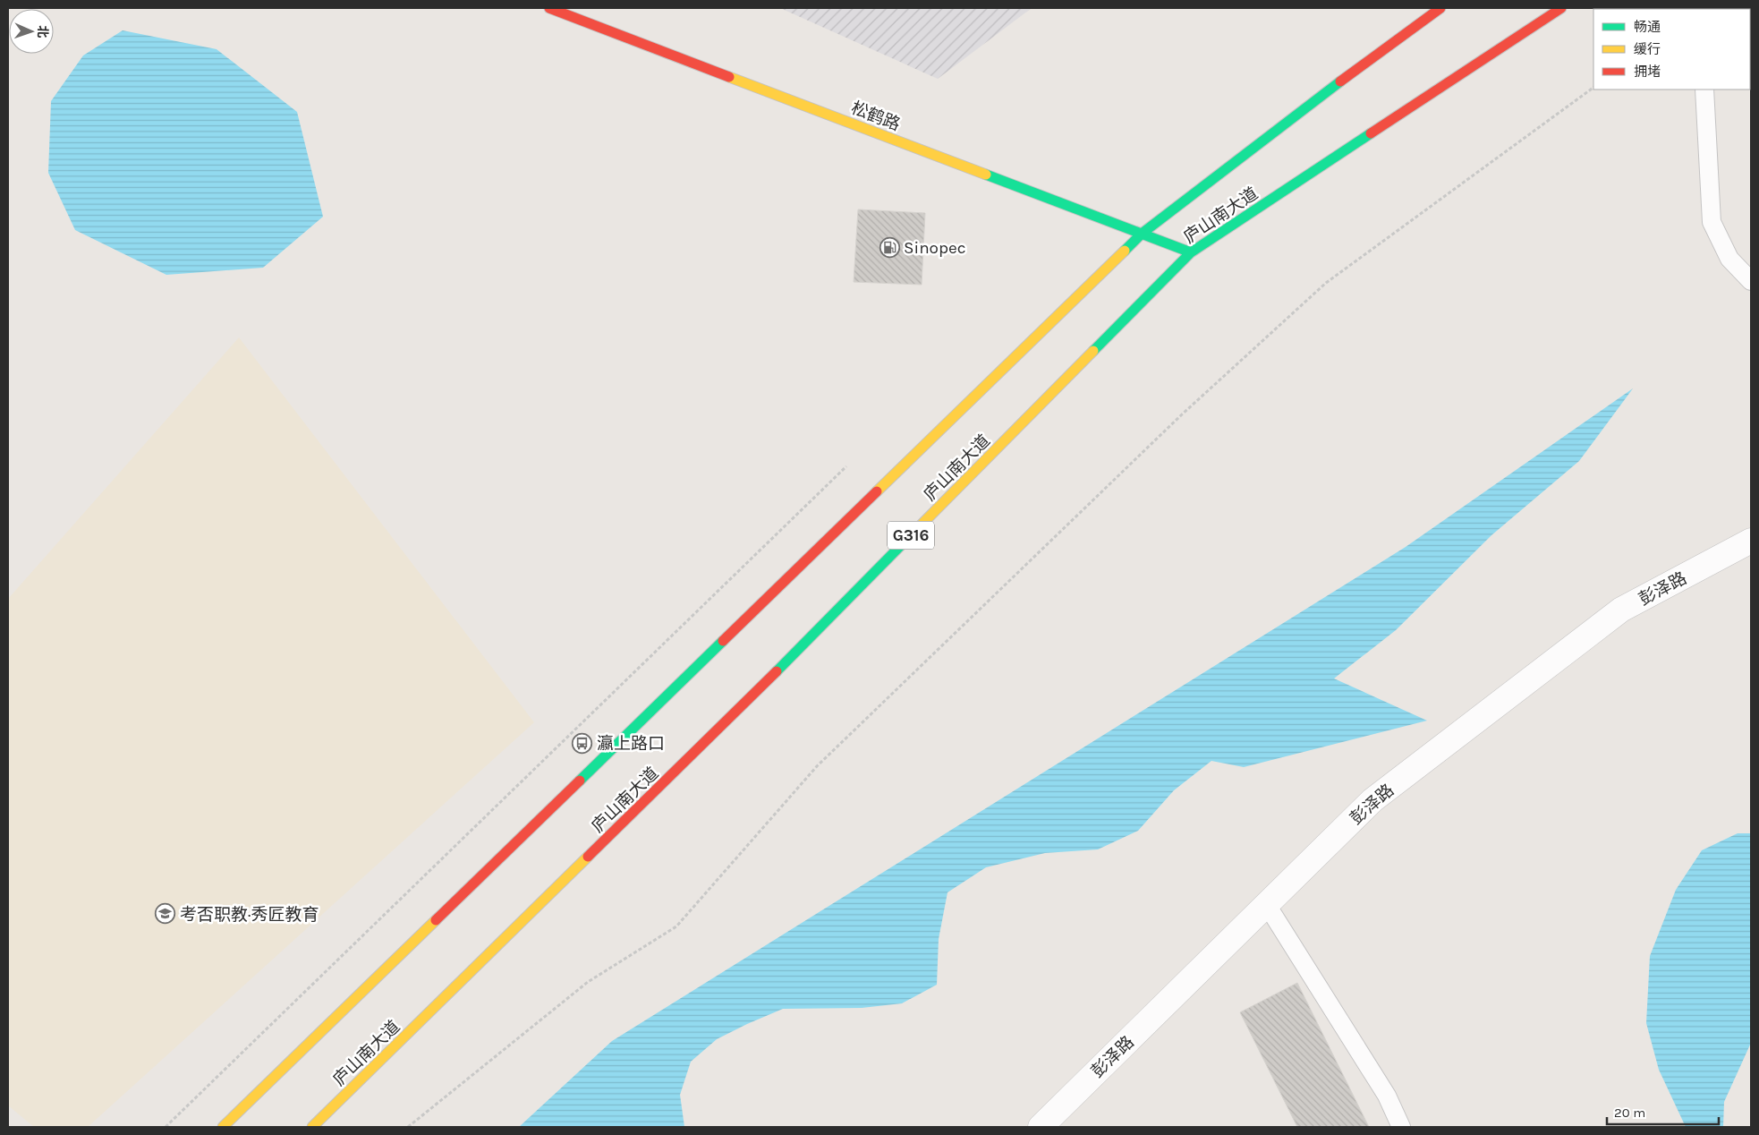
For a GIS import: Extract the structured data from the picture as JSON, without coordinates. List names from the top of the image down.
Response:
{
  "streets": {
    "main road": ["松鹤路", "庐山南大道", "G316"],
    "street": ["彭泽路"]
  },
  "crossings": [
    ["松鹤路", "庐山南大道"]
  ],
  "places": {
    "fuel station": ["Sinopec"],
    "bus stop": ["瀛上路口"],
    "school or university": ["考否职教·秀匠教育"]
  },
  "legend": ["畅通", "缓行", "拥堵"],
  "scale_bar": "20 m",
  "north": "right"
}
